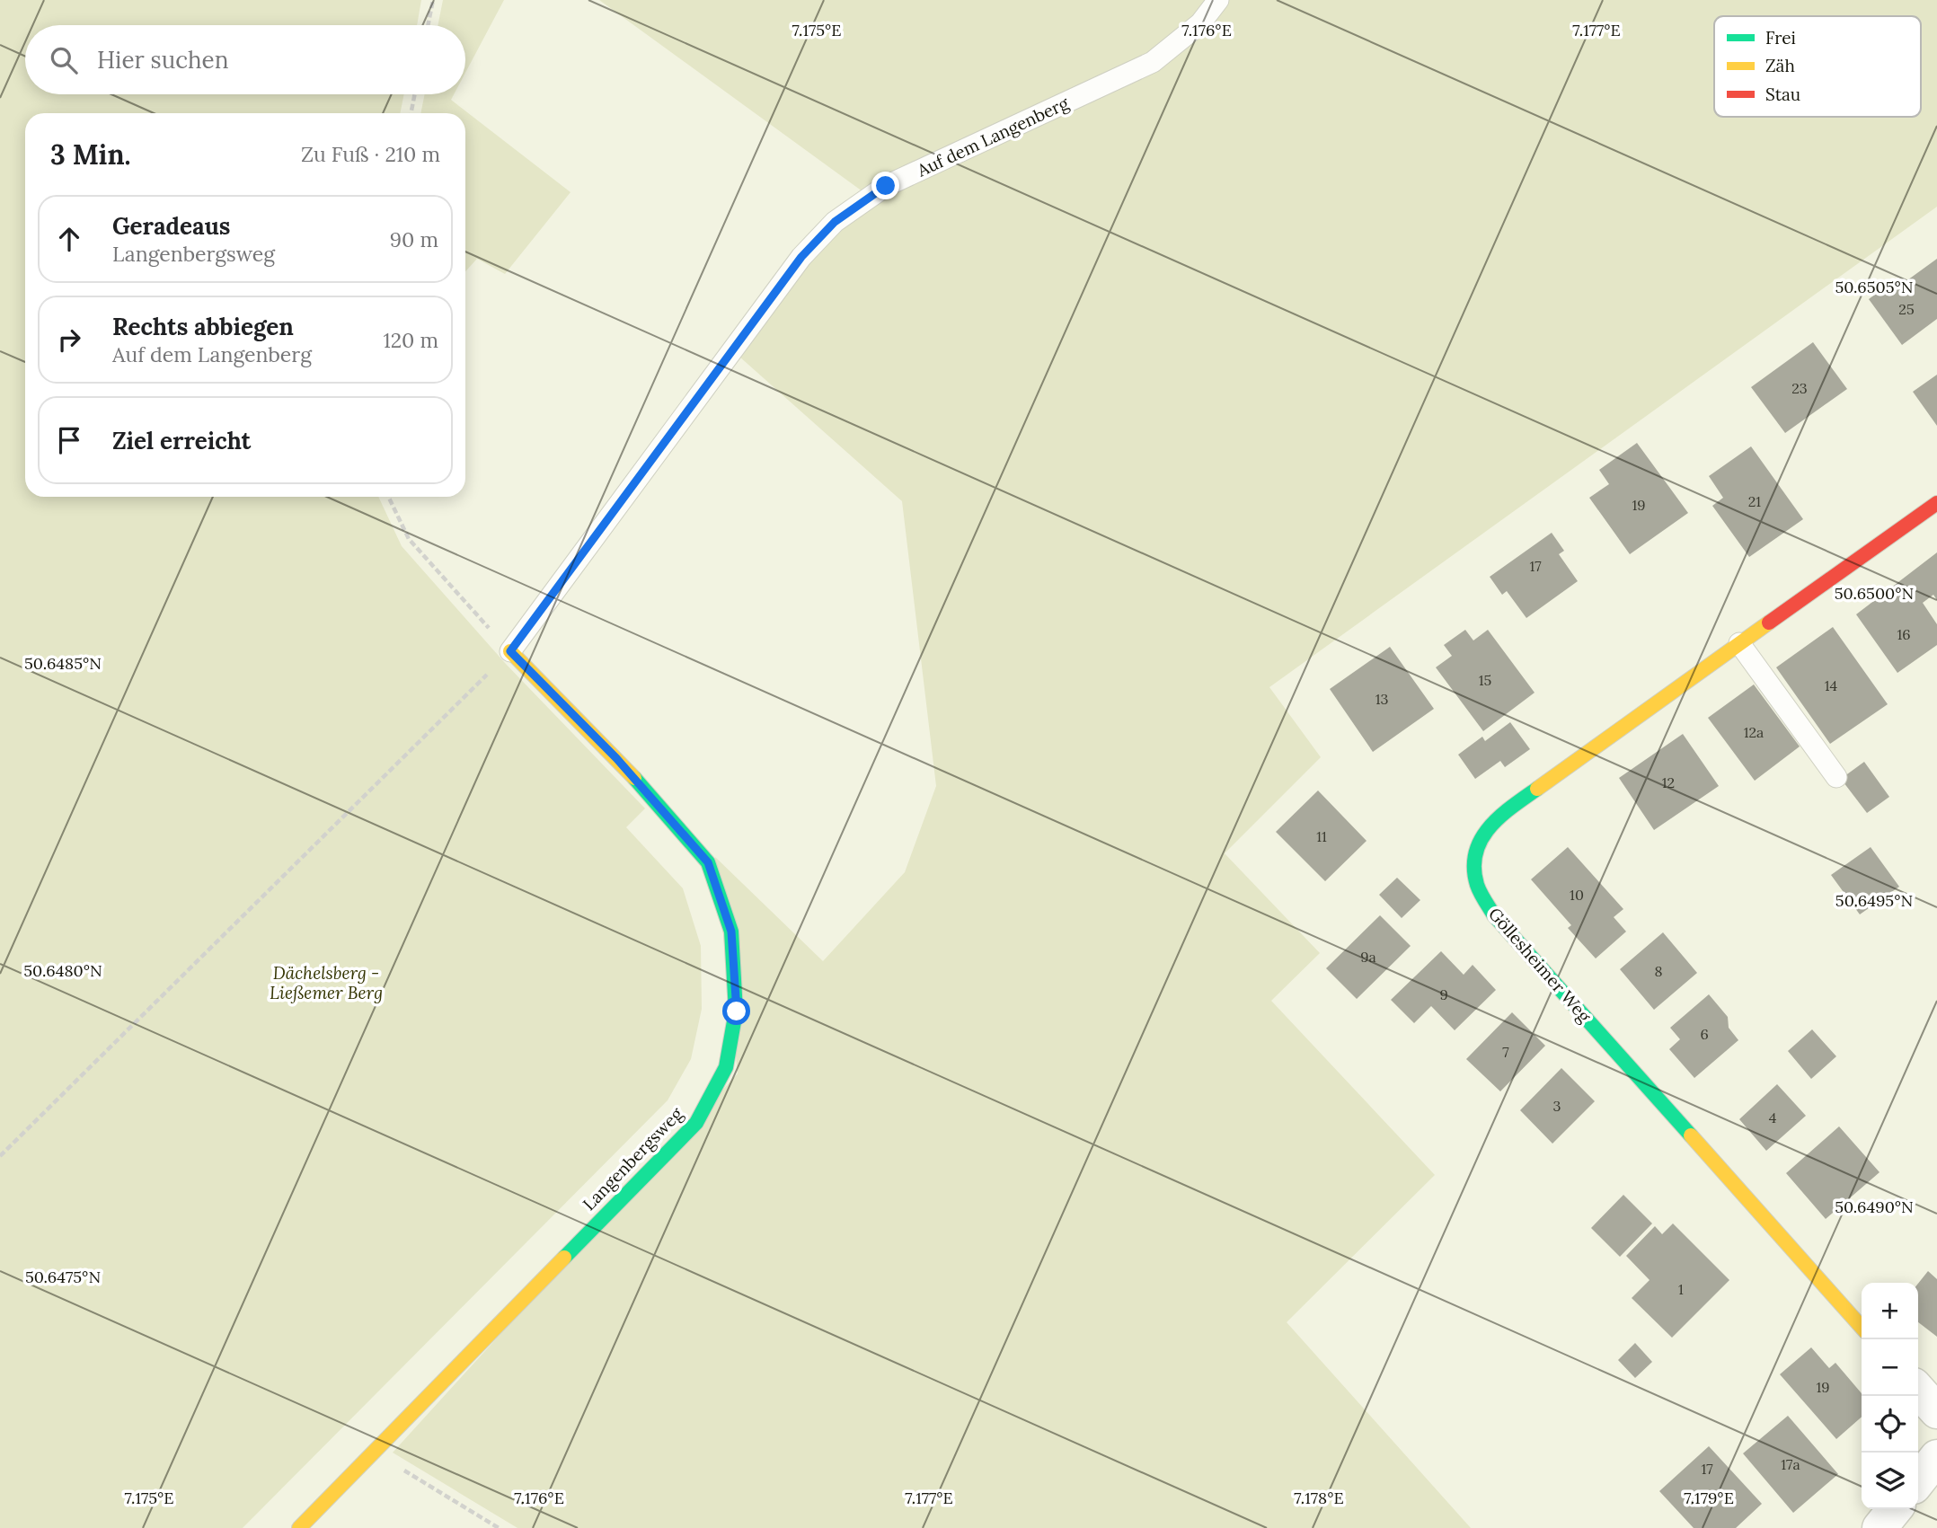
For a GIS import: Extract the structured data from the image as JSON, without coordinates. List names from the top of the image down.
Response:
{
  "streets": {
    "street": ["Göllesheimer Weg", "Langenbergsweg"],
    "lane": ["Auf dem Langenberg"]
  },
  "crossings": [
    ["Auf dem Langenberg", "Langenbergsweg"]
  ],
  "parks": ["Dächelsberg - Ließemer Berg"],
  "house_numbers": [
    "25",
    "23",
    "21",
    "19",
    "17",
    "16",
    "15",
    "14",
    "13",
    "12a",
    "12",
    "11",
    "10",
    "9a",
    "8",
    "9",
    "6",
    "7",
    "3",
    "4",
    "1",
    "19",
    "17a",
    "17"
  ],
  "legend": ["Frei", "Zäh", "Stau"],
  "page": {
    "search": "Hier suchen",
    "heading": ["3 Min.", "Zu Fuß · 210 m"],
    "list": [
      ["Geradeaus", "Langenbergsweg", "90 m"],
      ["Rechts abbiegen", "Auf dem Langenberg", "120 m"],
      "Ziel erreicht"
    ],
    "map_buttons": ["+", "−"]
  },
  "coordinates": [
    "7.175°E",
    "7.176°E",
    "7.177°E",
    "50.6505°N",
    "50.6500°N",
    "50.6485°N",
    "50.6495°N",
    "50.6480°N",
    "50.6490°N",
    "50.6475°N",
    "7.178°E",
    "7.179°E"
  ]
}
